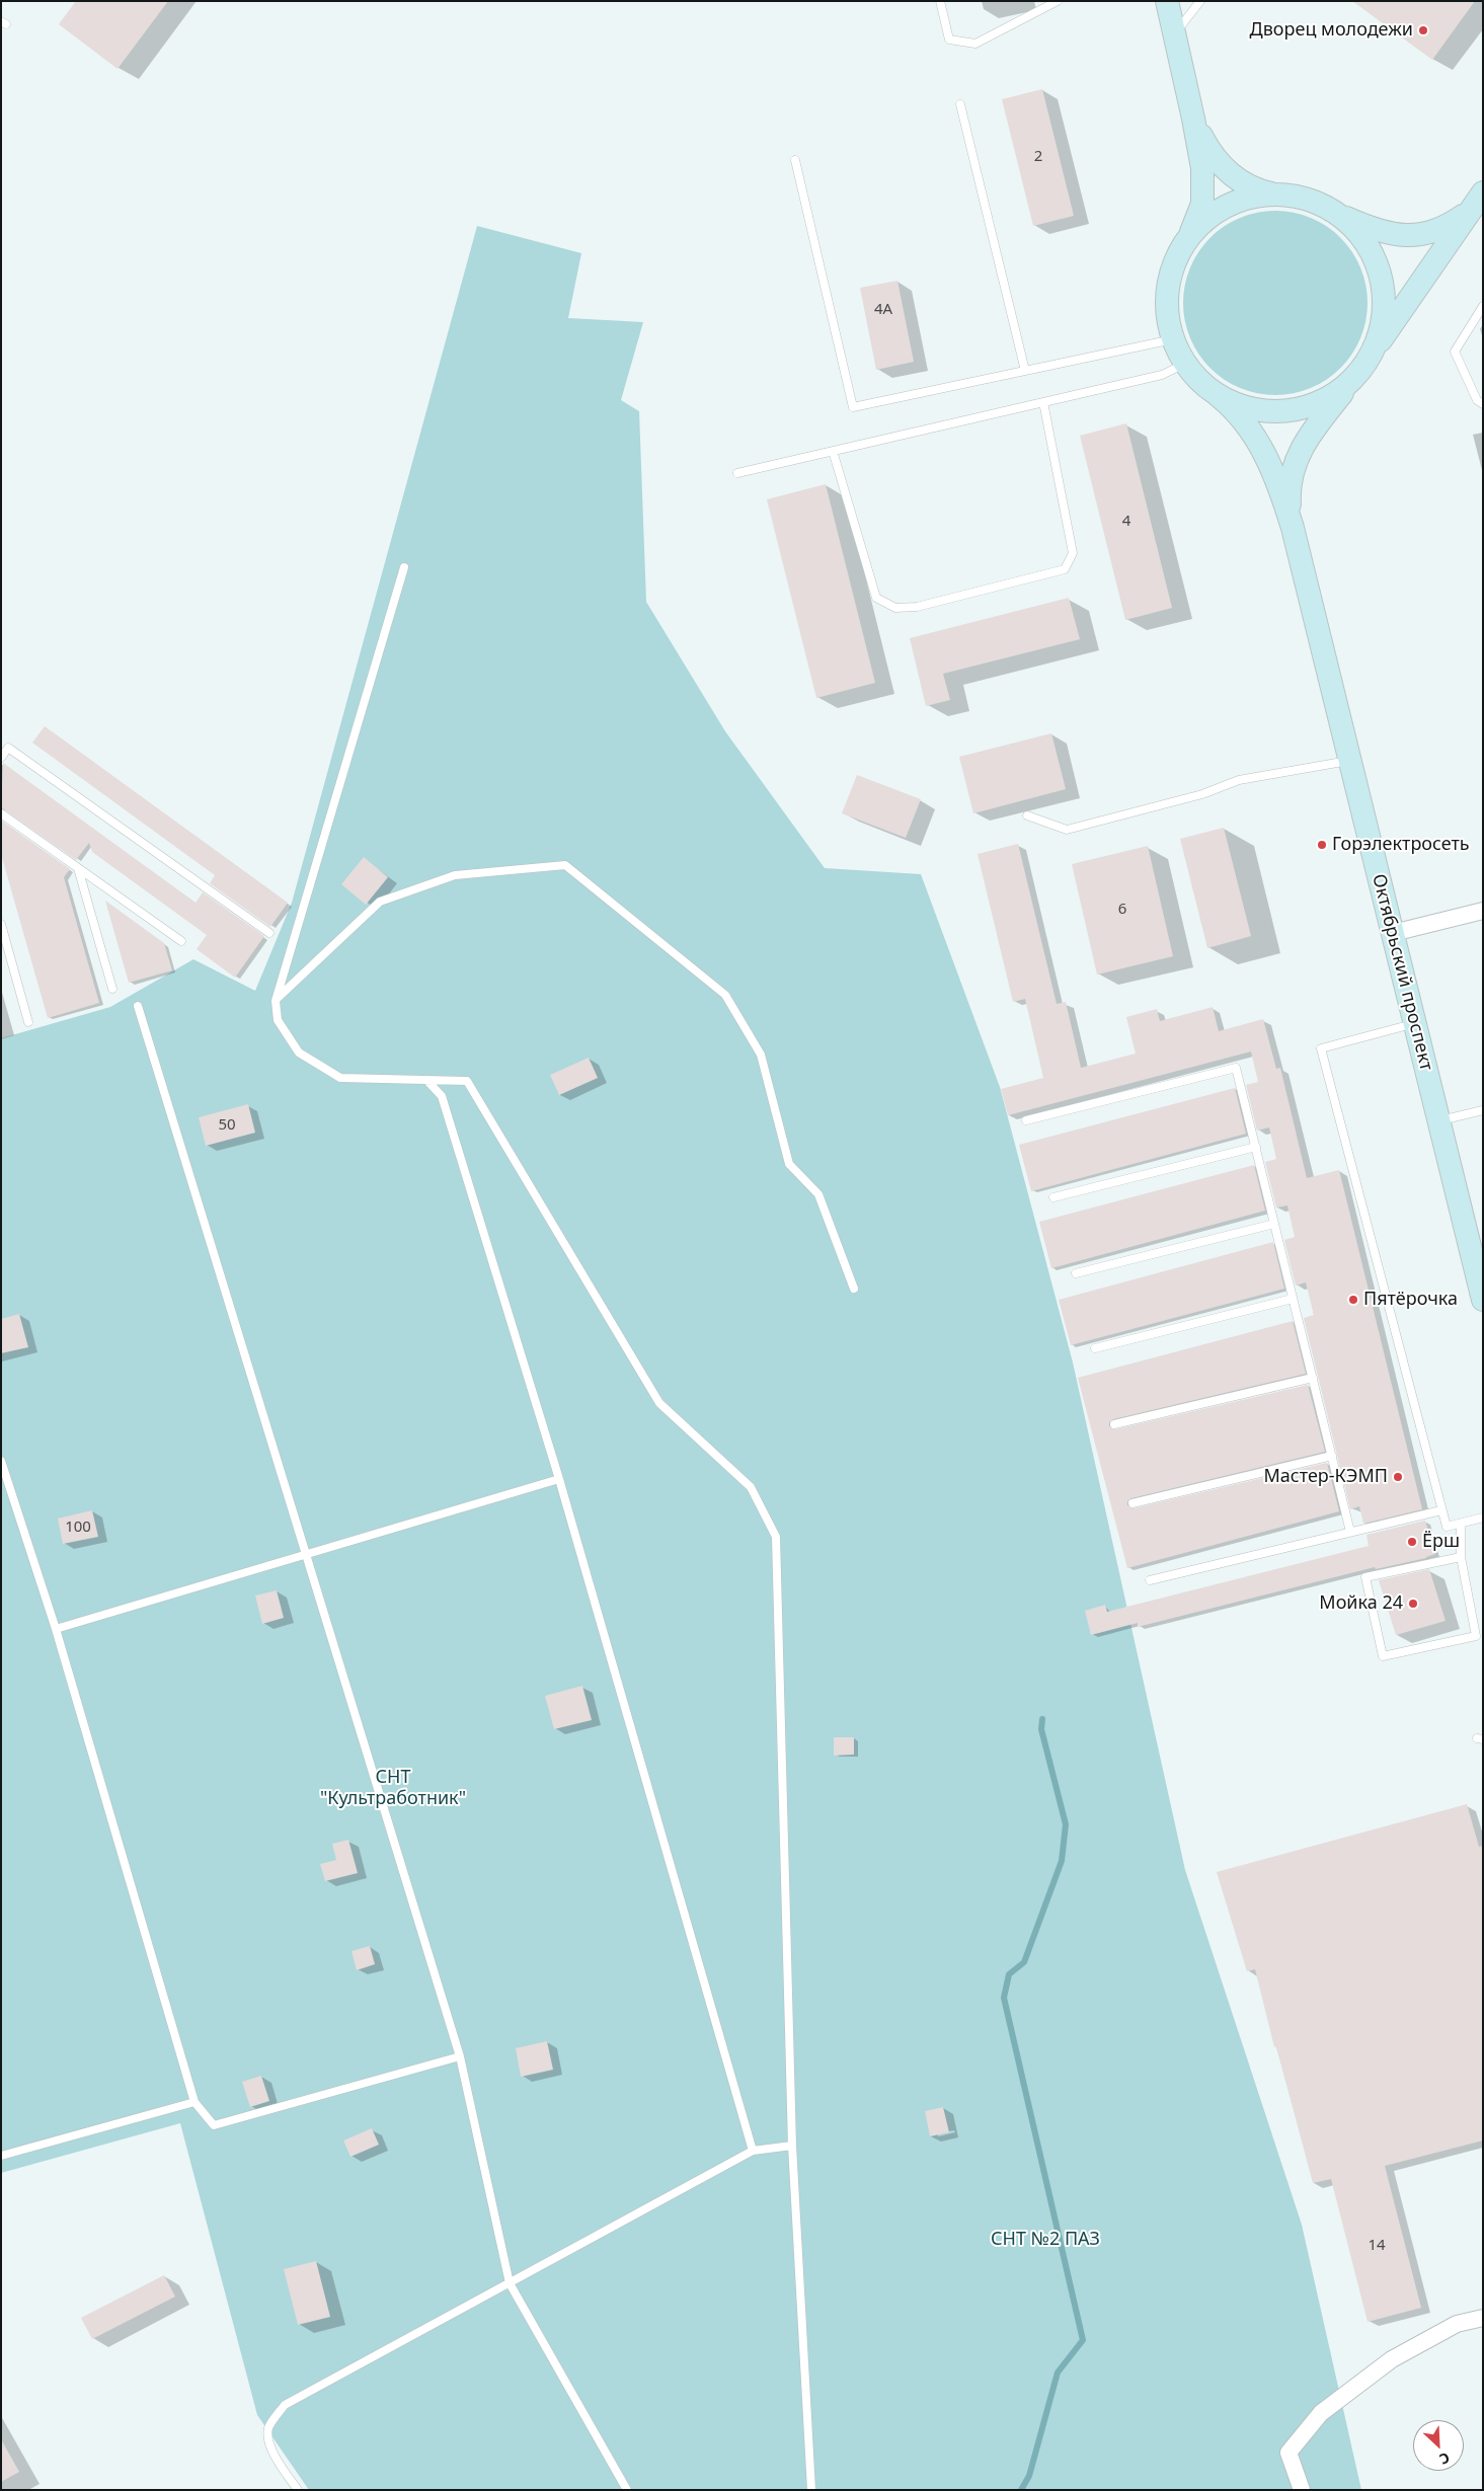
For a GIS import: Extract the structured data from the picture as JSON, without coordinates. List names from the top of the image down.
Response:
{
  "streets": {
    "main road": ["Октябрьский проспект"]
  },
  "parks": ["СНТ \"Культработник\"", "СНТ №2 ПАЗ"],
  "places": [
    "Дворец молодежи",
    "Горэлектросеть",
    "Пятёрочка",
    "Мастер-КЭМП",
    "Ёрш",
    "Мойка 24"
  ],
  "house_numbers": [
    "2",
    "4А",
    "4",
    "6",
    "50",
    "100",
    "14"
  ],
  "north": "bottom right"
}
